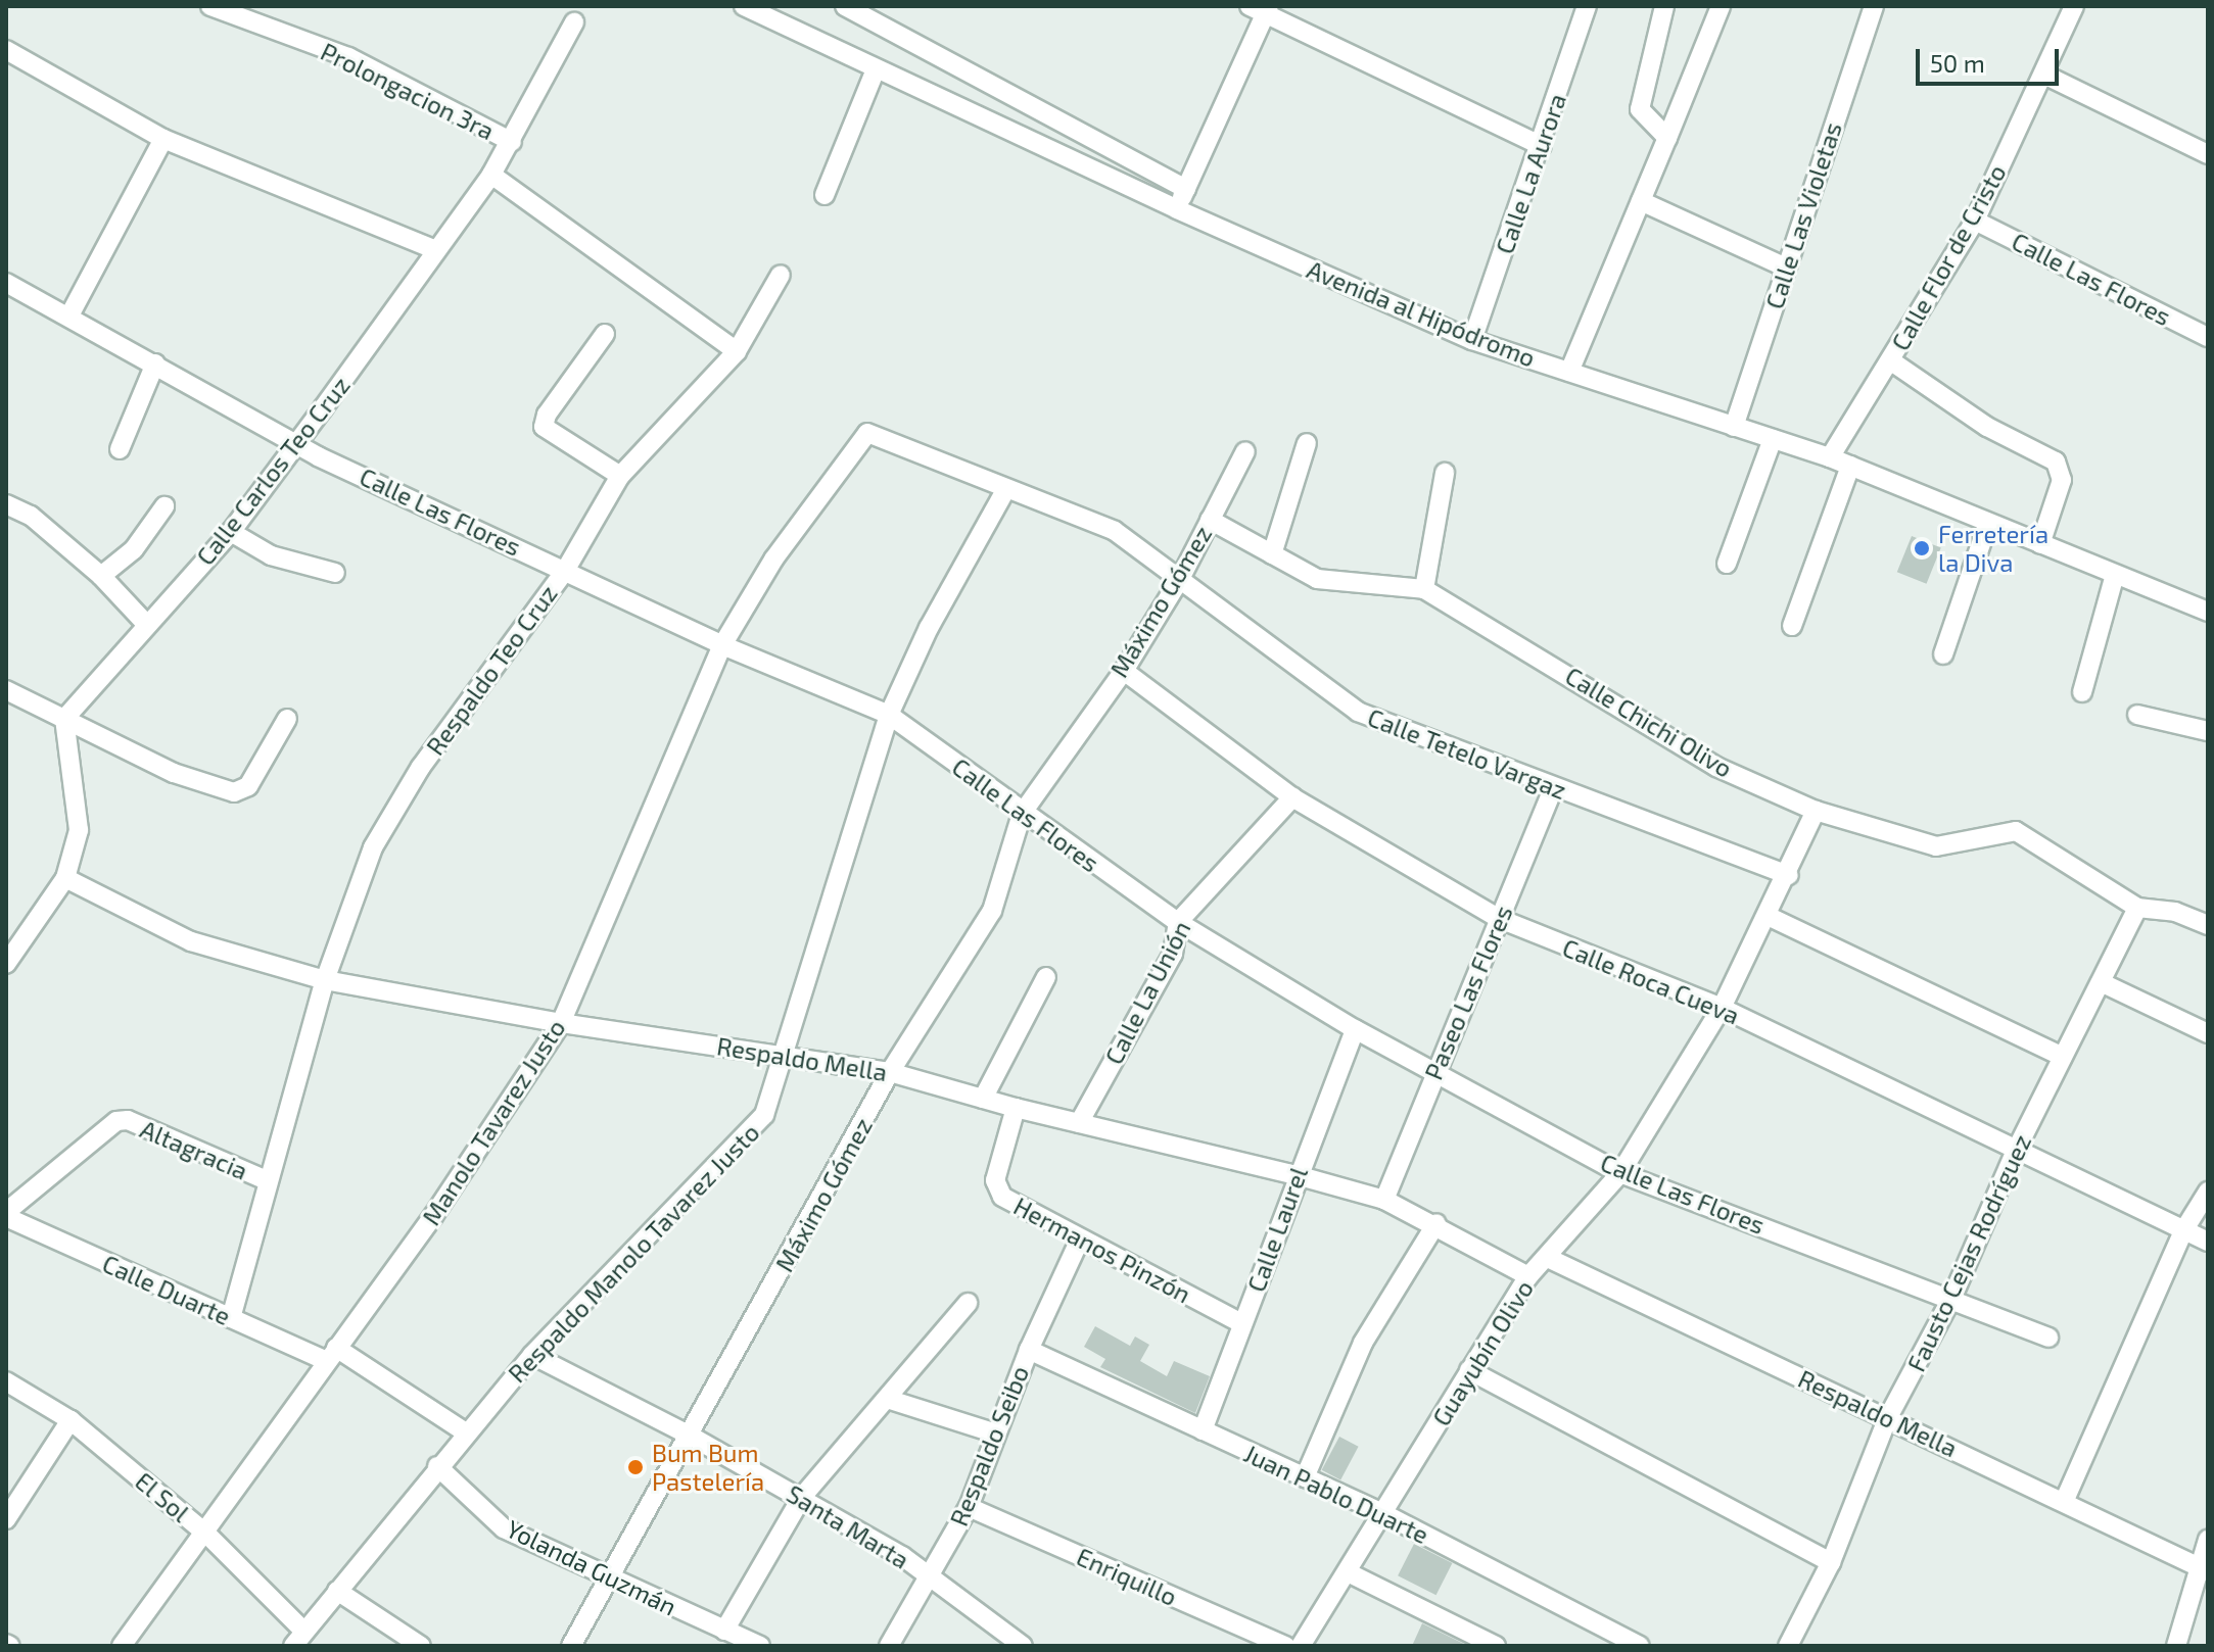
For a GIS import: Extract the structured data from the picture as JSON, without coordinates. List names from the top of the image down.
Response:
{
  "streets": {
    "street": [
      "Prolongacion 3ra",
      "Calle La Aurora",
      "Calle Las Violetas",
      "Calle Flor de Cristo",
      "Calle Las Flores",
      "Avenida al Hipódromo",
      "Calle Carlos Teo Cruz",
      "Máximo Gómez",
      "Respaldo Teo Cruz",
      "Calle Chichi Olivo",
      "Calle Tetelo Vargaz",
      "Calle Roca Cueva",
      "Calle La Unión",
      "Paseo Las Flores",
      "Respaldo Mella",
      "Manolo Tavarez Justo",
      "Altagracia",
      "Calle Laurel",
      "Hermanos Pinzón",
      "Respaldo Manolo Tavarez Justo",
      "Fausto Cejas Rodríguez",
      "Calle Duarte",
      "Guayubín Olivo",
      "Respaldo Seibo",
      "Juan Pablo Duarte",
      "El Sol",
      "Santa Marta",
      "Yolanda Guzmán",
      "Enriquillo"
    ]
  },
  "crossings": [
    ["Prolongacion 3ra", "Calle Carlos Teo Cruz"],
    ["Calle La Aurora", "Avenida al Hipódromo"],
    ["Calle Las Violetas", "Avenida al Hipódromo"],
    ["Calle Flor de Cristo", "Calle Las Flores"],
    ["Calle Flor de Cristo", "Avenida al Hipódromo"],
    ["Calle Las Flores", "Calle Carlos Teo Cruz"],
    ["Calle Las Flores", "Máximo Gómez"],
    ["Calle Las Flores", "Respaldo Teo Cruz"],
    ["Calle Las Flores", "Calle La Unión"],
    ["Calle Las Flores", "Paseo Las Flores"],
    ["Calle Las Flores", "Manolo Tavarez Justo"],
    ["Calle Las Flores", "Calle Laurel"],
    ["Calle Las Flores", "Respaldo Manolo Tavarez Justo"],
    ["Calle Las Flores", "Fausto Cejas Rodríguez"],
    ["Calle Las Flores", "Guayubín Olivo"],
    ["Máximo Gómez", "Calle Chichi Olivo"],
    ["Máximo Gómez", "Calle Tetelo Vargaz"],
    ["Máximo Gómez", "Calle Roca Cueva"],
    ["Máximo Gómez", "Respaldo Mella"],
    ["Máximo Gómez", "Santa Marta"],
    ["Máximo Gómez", "Yolanda Guzmán"],
    ["Respaldo Teo Cruz", "Respaldo Mella"],
    ["Respaldo Teo Cruz", "Altagracia"],
    ["Respaldo Teo Cruz", "Calle Duarte"],
    ["Calle Chichi Olivo", "Fausto Cejas Rodríguez"],
    ["Calle Chichi Olivo", "Guayubín Olivo"],
    ["Calle Tetelo Vargaz", "Paseo Las Flores"],
    ["Calle Tetelo Vargaz", "Manolo Tavarez Justo"],
    ["Calle Tetelo Vargaz", "Respaldo Manolo Tavarez Justo"],
    ["Calle Tetelo Vargaz", "Guayubín Olivo"],
    ["Calle Roca Cueva", "Calle La Unión"],
    ["Calle Roca Cueva", "Paseo Las Flores"],
    ["Calle Roca Cueva", "Fausto Cejas Rodríguez"],
    ["Calle Roca Cueva", "Guayubín Olivo"],
    ["Calle La Unión", "Respaldo Mella"],
    ["Paseo Las Flores", "Respaldo Mella"],
    ["Respaldo Mella", "Manolo Tavarez Justo"],
    ["Respaldo Mella", "Calle Laurel"],
    ["Respaldo Mella", "Hermanos Pinzón"],
    ["Respaldo Mella", "Respaldo Manolo Tavarez Justo"],
    ["Respaldo Mella", "Fausto Cejas Rodríguez"],
    ["Respaldo Mella", "Guayubín Olivo"],
    ["Manolo Tavarez Justo", "Calle Duarte"],
    ["Manolo Tavarez Justo", "El Sol"],
    ["Altagracia", "Calle Duarte"],
    ["Calle Laurel", "Hermanos Pinzón"],
    ["Calle Laurel", "Juan Pablo Duarte"],
    ["Hermanos Pinzón", "Respaldo Seibo"],
    ["Respaldo Manolo Tavarez Justo", "Calle Duarte"],
    ["Respaldo Manolo Tavarez Justo", "El Sol"],
    ["Respaldo Manolo Tavarez Justo", "Santa Marta"],
    ["Respaldo Manolo Tavarez Justo", "Yolanda Guzmán"],
    ["Guayubín Olivo", "Juan Pablo Duarte"],
    ["Respaldo Seibo", "Juan Pablo Duarte"],
    ["Respaldo Seibo", "Santa Marta"],
    ["Respaldo Seibo", "Enriquillo"]
  ],
  "places": ["Ferretería la Diva", "Bum Bum Pastelería"],
  "scale_bar": "50 m"
}
